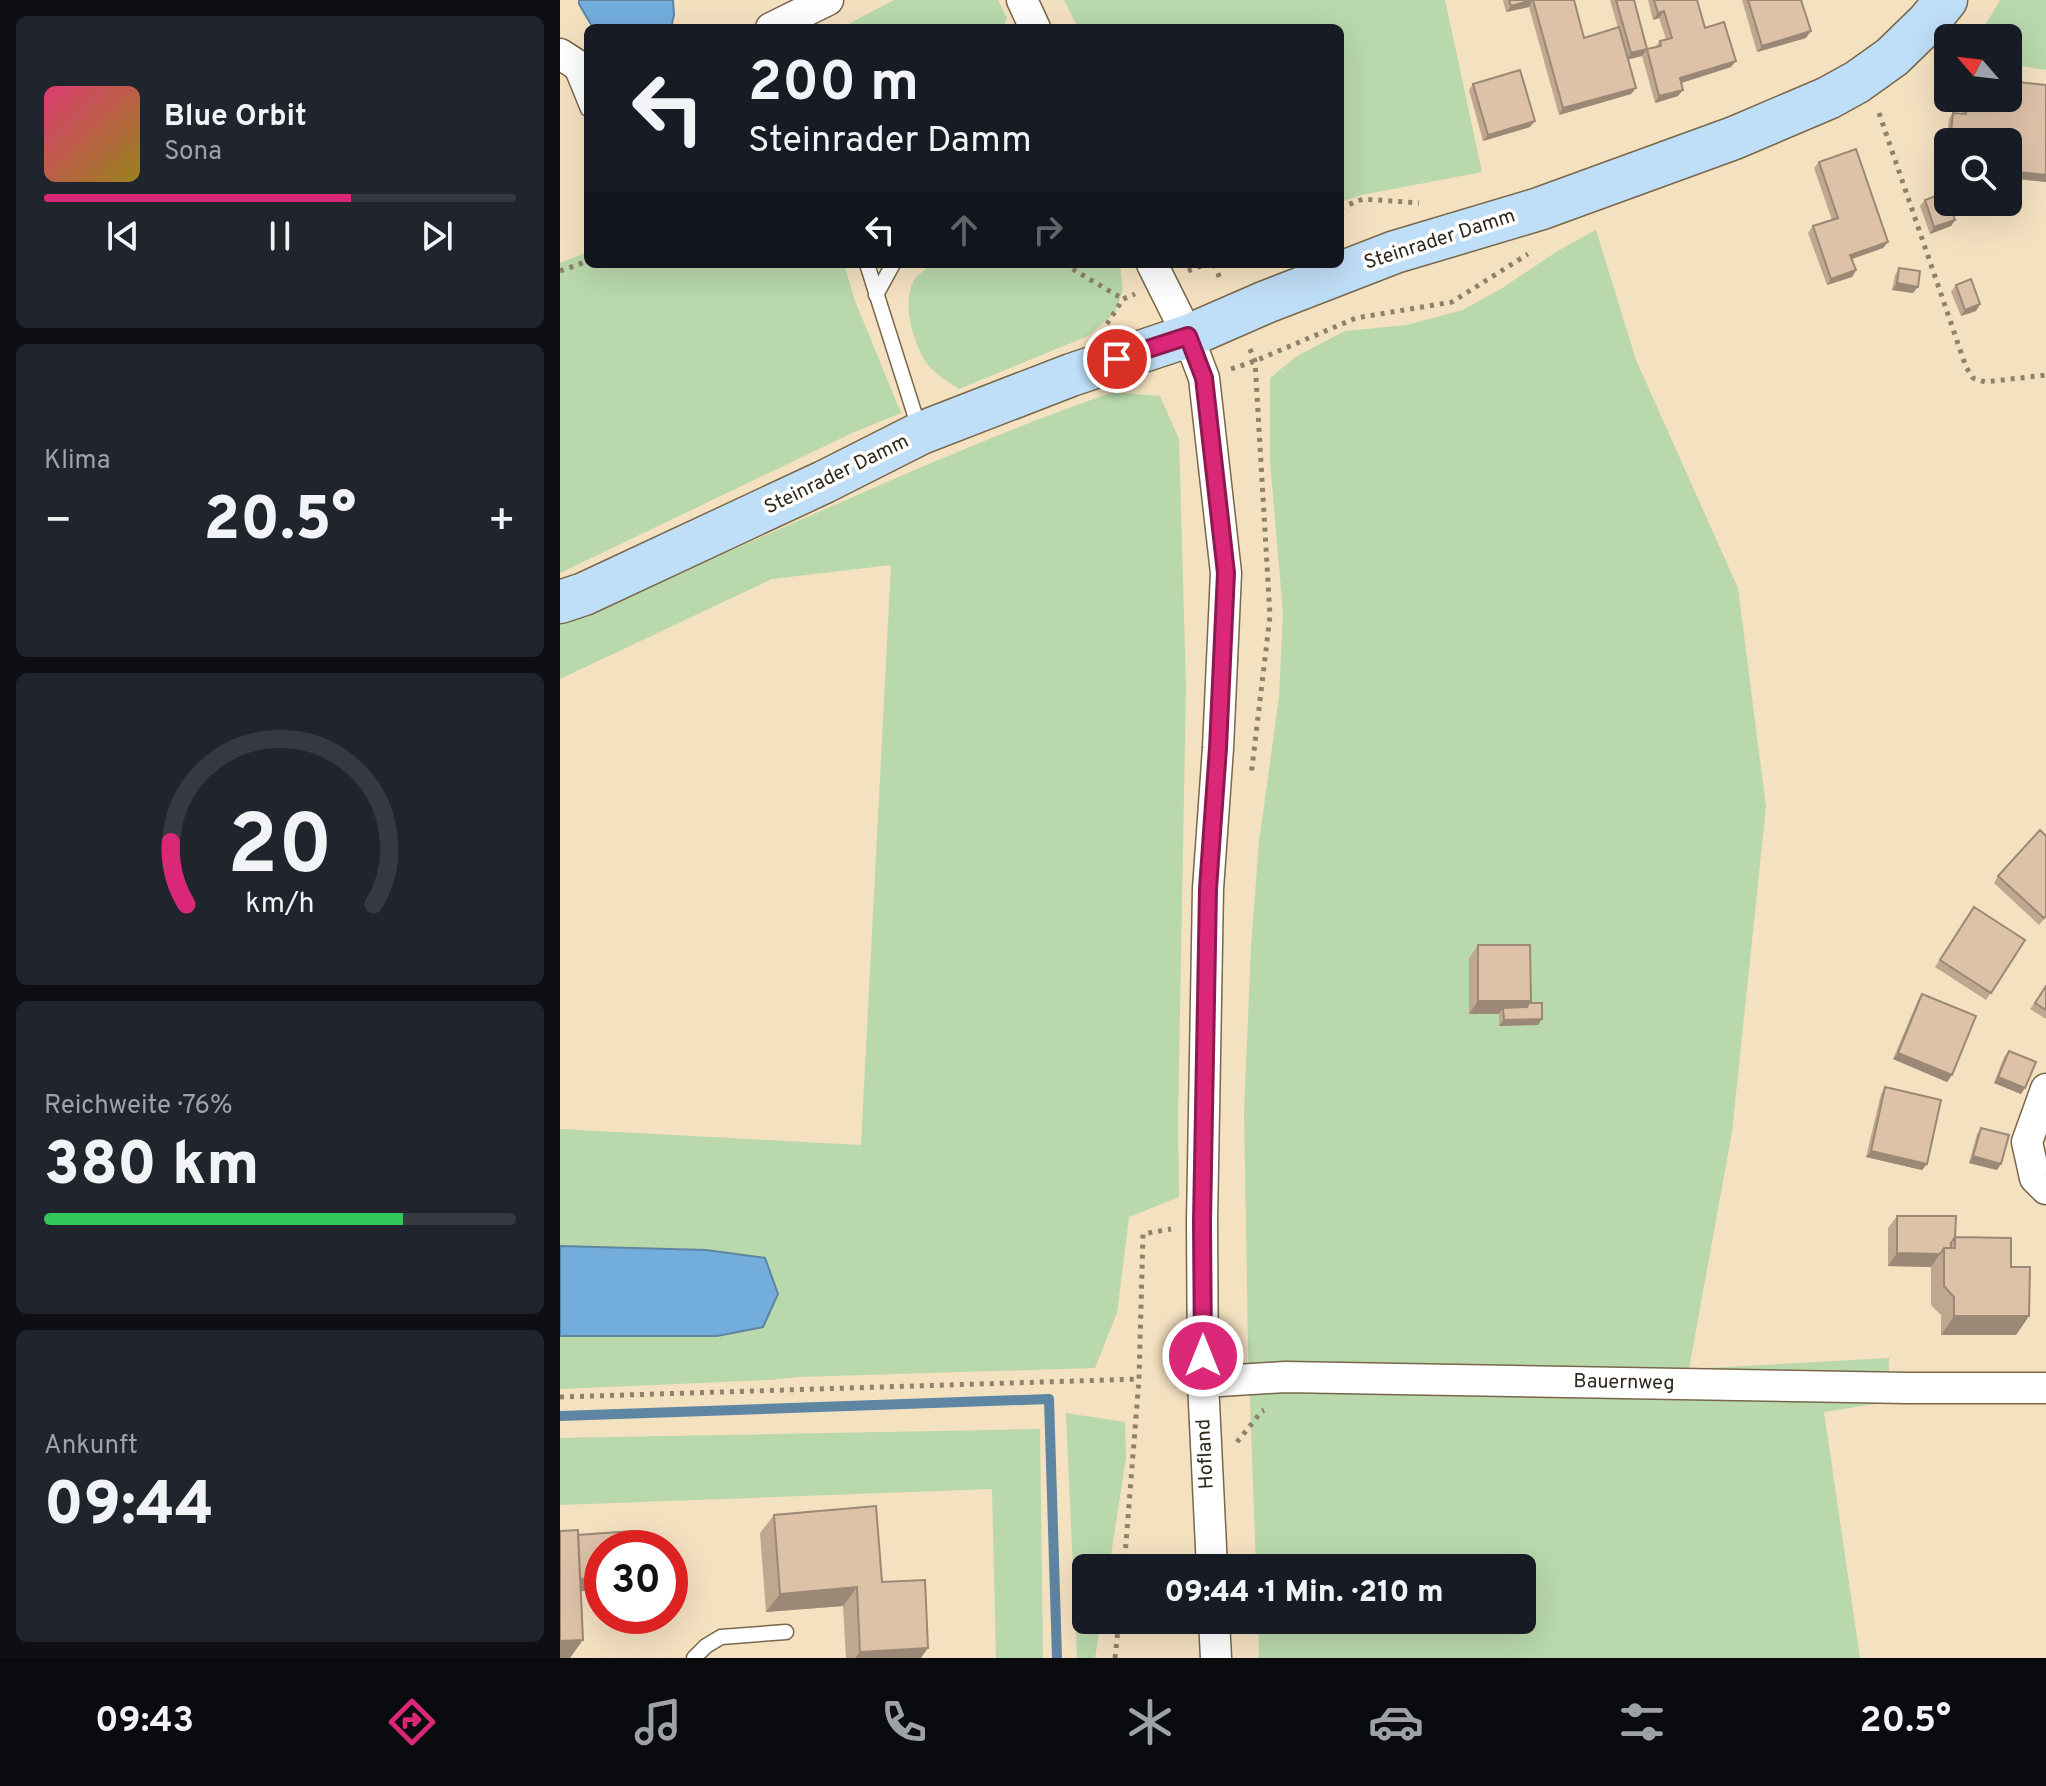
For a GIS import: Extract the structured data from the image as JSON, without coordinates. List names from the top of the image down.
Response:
{
  "streets": {
    "main road": ["Steinrader Damm"],
    "street": ["Bauernweg", "Hofland"]
  },
  "crossings": [
    ["Steinrader Damm", "Hofland"],
    ["Bauernweg", "Hofland"]
  ],
  "north": "top left",
  "page": {
    "turn": ["200 m", "Steinrader Damm"],
    "song": ["Blue Orbit", "Sona"],
    "tile": [
      "Klima",
      ["Reichweite · 76%", "380 km"],
      ["Ankunft", "09:44"]
    ],
    "heat": ["−", "20.5°", "+"],
    "limit": "30",
    "trip": "09:44 · 1 Min. · 210 m",
    "tabs": ["09:43", "20.5°"],
    "gauge": ["20", "km/h"]
  }
}
